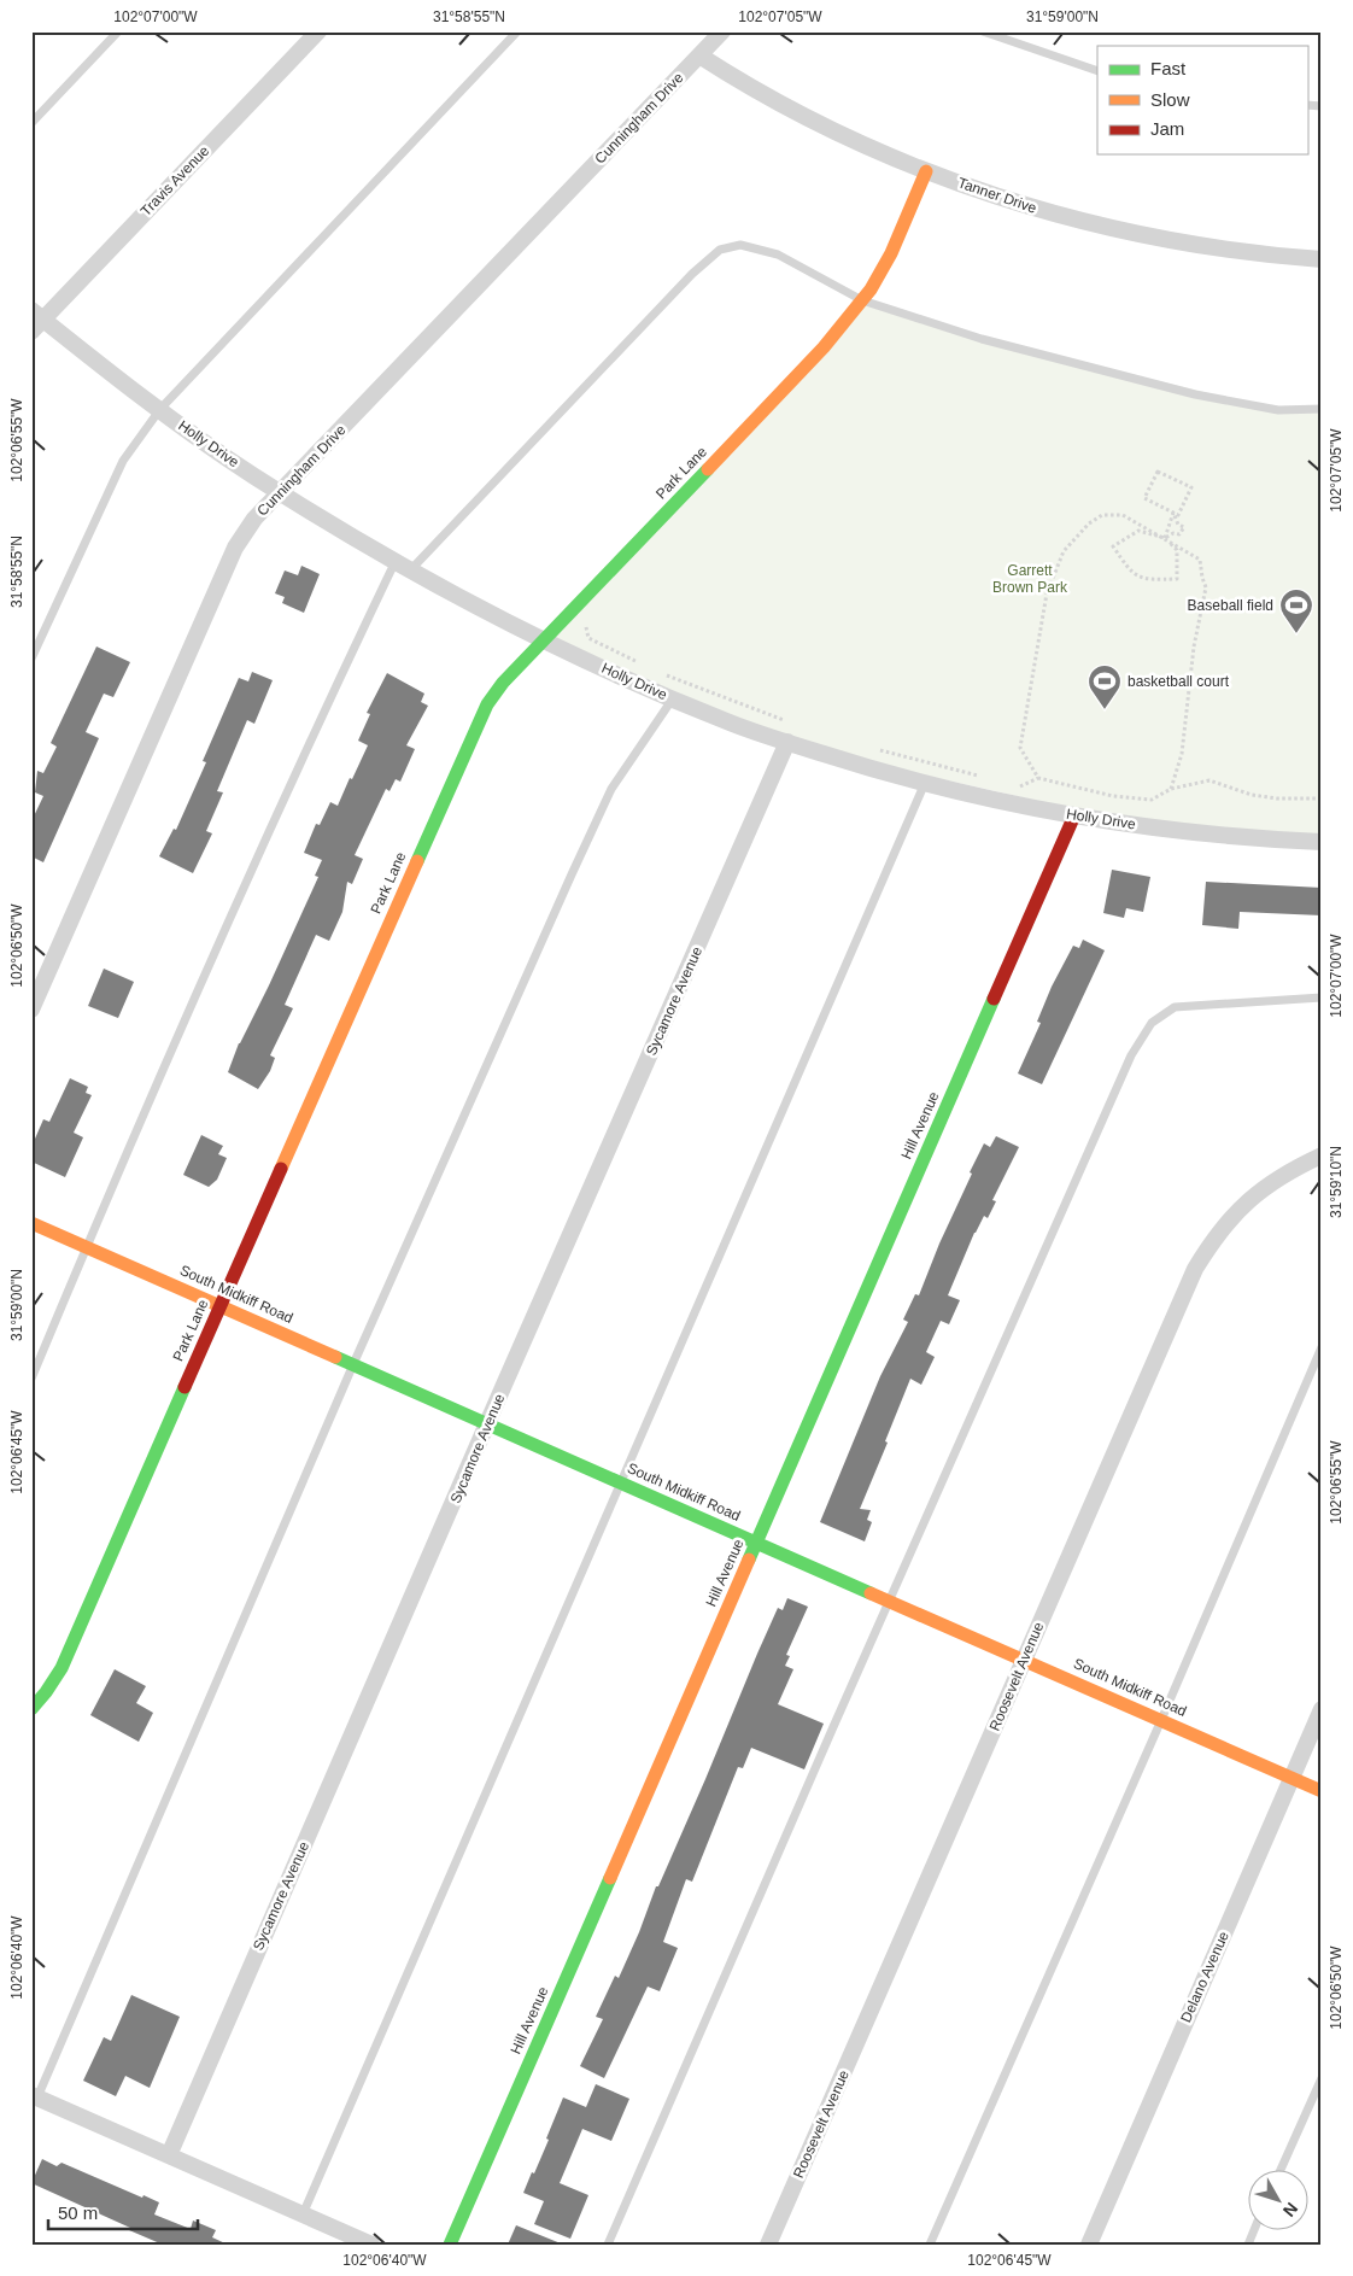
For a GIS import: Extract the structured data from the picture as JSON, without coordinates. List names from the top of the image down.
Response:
{
  "streets": {
    "street": [
      "Cunningham Drive",
      "Travis Avenue",
      "Tanner Drive",
      "Holly Drive",
      "Park Lane",
      "Sycamore Avenue",
      "Hill Avenue",
      "South Midkiff Road",
      "Roosevelt Avenue",
      "Delano Avenue"
    ]
  },
  "crossings": [
    ["Cunningham Drive", "Tanner Drive"],
    ["Cunningham Drive", "Holly Drive"],
    ["Travis Avenue", "Holly Drive"],
    ["Tanner Drive", "Park Lane"],
    ["Holly Drive", "Park Lane"],
    ["Holly Drive", "Sycamore Avenue"],
    ["Holly Drive", "Hill Avenue"],
    ["Park Lane", "South Midkiff Road"],
    ["Sycamore Avenue", "South Midkiff Road"],
    ["Hill Avenue", "South Midkiff Road"],
    ["South Midkiff Road", "Roosevelt Avenue"],
    ["South Midkiff Road", "Delano Avenue"]
  ],
  "parks": ["Garrett Brown Park"],
  "places": {
    "sports": ["Baseball field", "basketball court"]
  },
  "legend": ["Fast", "Slow", "Jam"],
  "scale_bar": "50 m",
  "north": "bottom right",
  "coordinates": [
    "102°07'00\"W",
    "31°58'55\"N",
    "102°07'05\"W",
    "31°59'00\"N",
    "102°06'55\"W",
    "102°06'50\"W",
    "31°59'10\"N",
    "102°06'45\"W",
    "102°06'40\"W"
  ]
}
